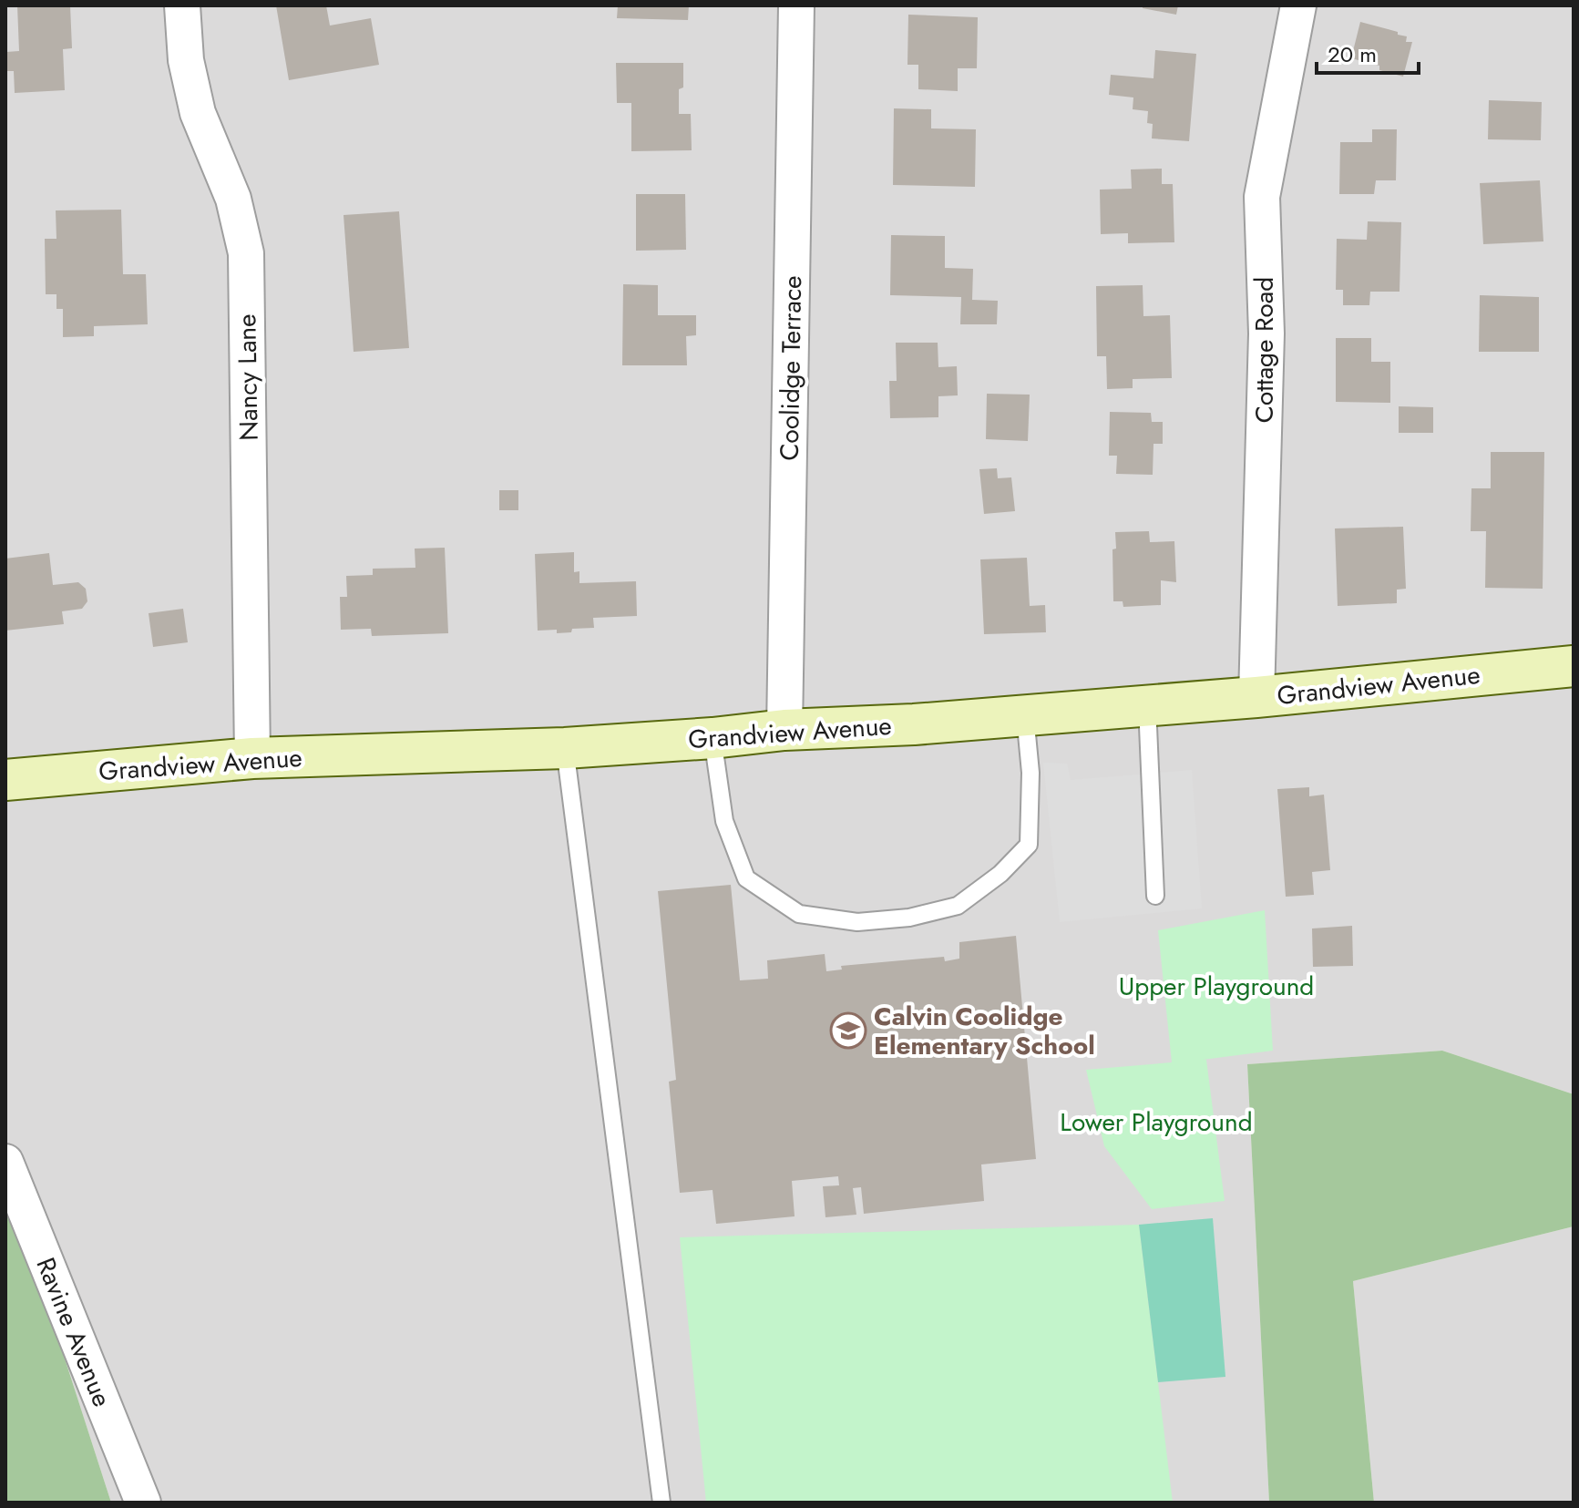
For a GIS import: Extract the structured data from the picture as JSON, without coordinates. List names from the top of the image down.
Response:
{
  "streets": {
    "street": [
      "Cottage Road",
      "Coolidge Terrace",
      "Nancy Lane",
      "Grandview Avenue",
      "Ravine Avenue"
    ]
  },
  "crossings": [
    ["Cottage Road", "Grandview Avenue"],
    ["Coolidge Terrace", "Grandview Avenue"],
    ["Nancy Lane", "Grandview Avenue"]
  ],
  "parks": ["Upper Playground", "Lower Playground"],
  "places": {
    "school or university": ["Calvin Coolidge Elementary School"]
  },
  "scale_bar": "20 m"
}
